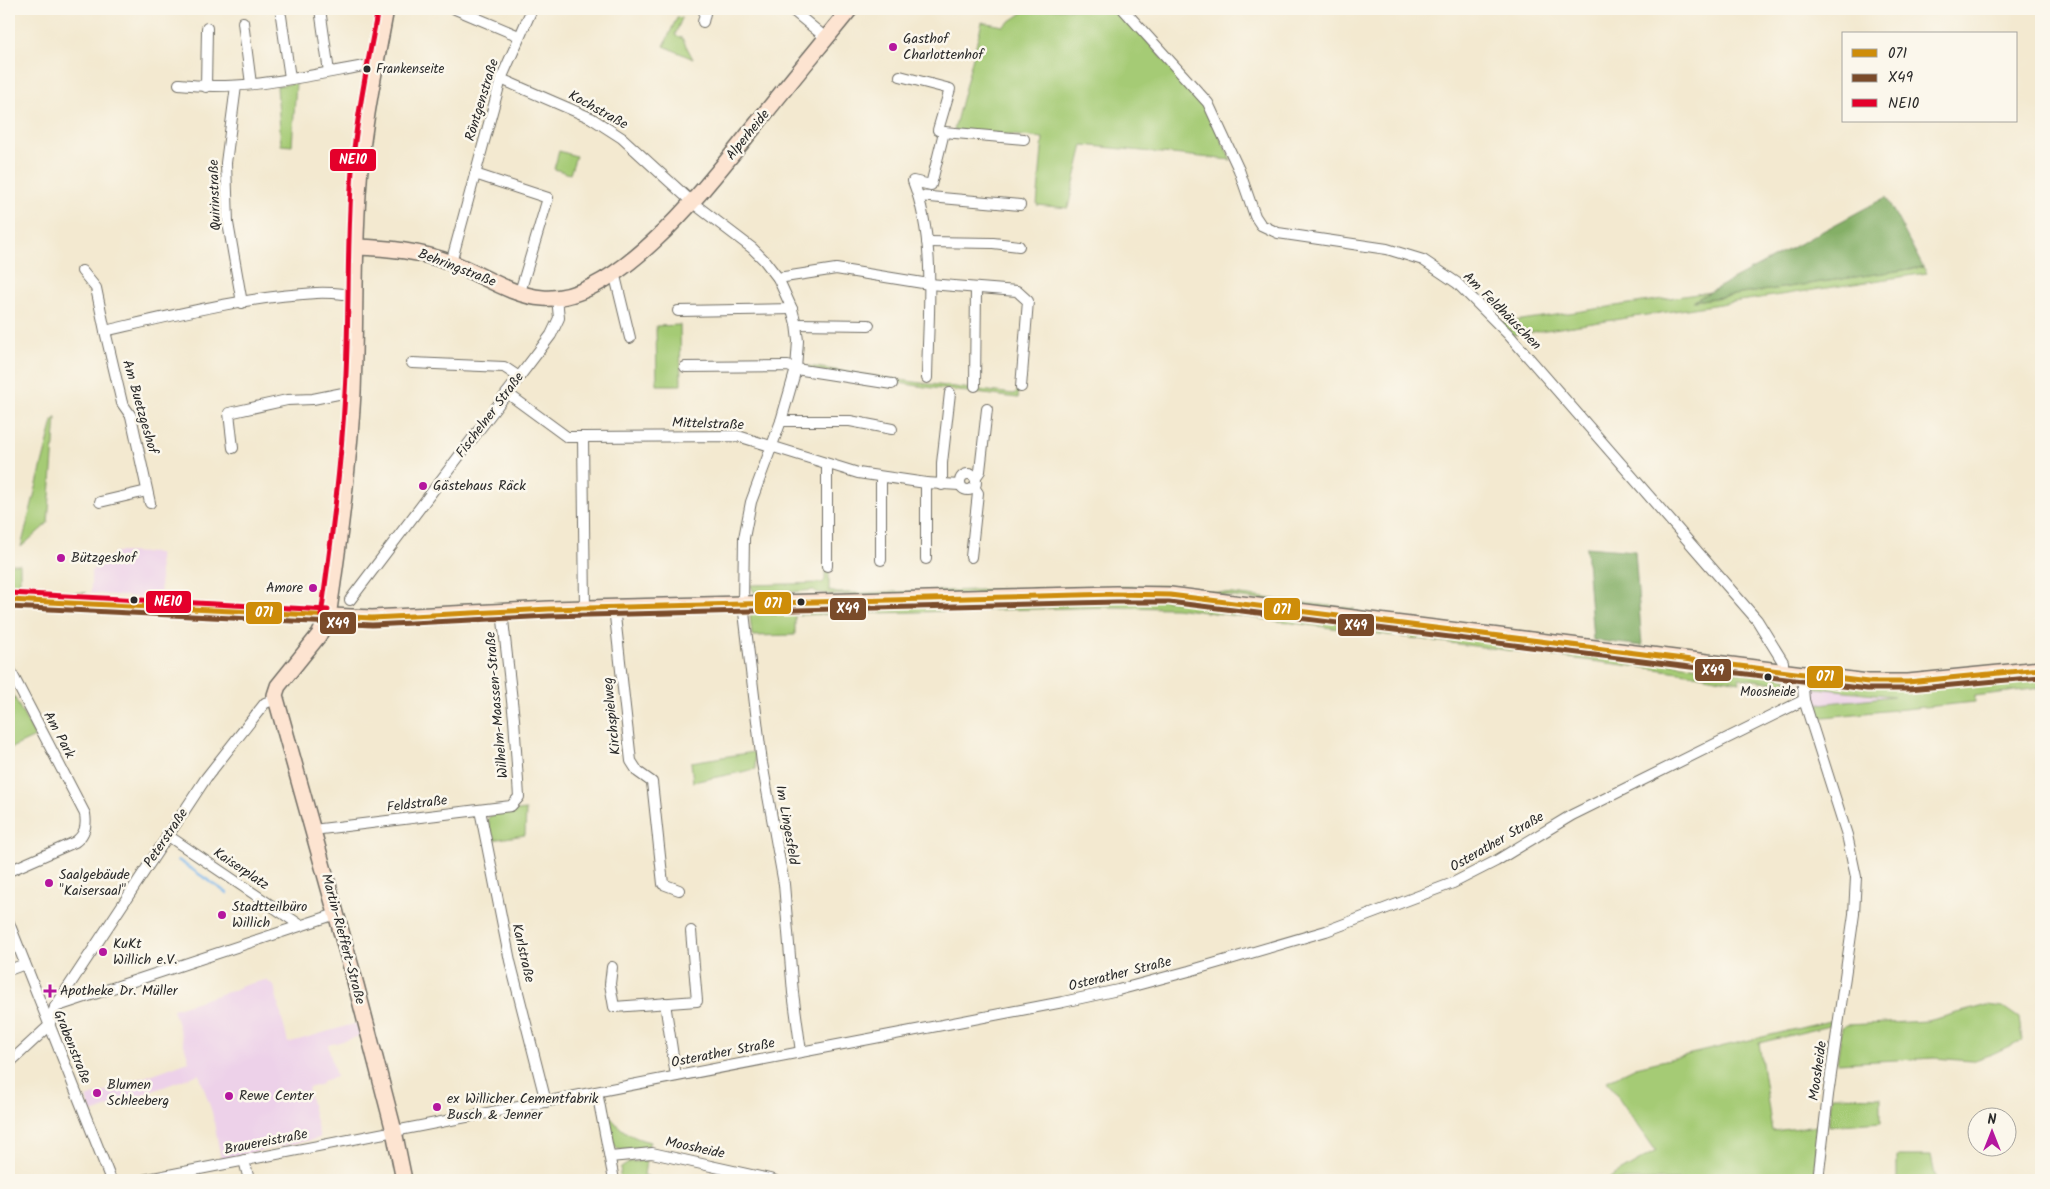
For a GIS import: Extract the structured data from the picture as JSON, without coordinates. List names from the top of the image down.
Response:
{
  "streets": {
    "main road": [
      "Alperheide",
      "Behringstraße",
      "Peterstraße",
      "Martin-Rieffert-Straße"
    ],
    "street": [
      "Röntgenstraße",
      "Kochstraße",
      "Quirinstraße",
      "Am Feldhäuschen",
      "Am Buetzgeshof",
      "Fischelner Straße",
      "Mittelstraße",
      "Wilhelm-Maassen-Straße",
      "Kirchspielweg",
      "Am Park",
      "Feldstraße",
      "Im Lingesfeld",
      "Osterather Straße",
      "Kaiserplatz",
      "Karlstraße",
      "Grabenstraße",
      "Moosheide",
      "Brauereistraße"
    ]
  },
  "crossings": [
    ["Röntgenstraße", "Kochstraße"],
    ["Röntgenstraße", "Behringstraße"],
    ["Kochstraße", "Alperheide"],
    ["Kochstraße", "Im Lingesfeld"],
    ["Behringstraße", "Fischelner Straße"],
    ["Fischelner Straße", "Mittelstraße"],
    ["Mittelstraße", "Im Lingesfeld"],
    ["Wilhelm-Maassen-Straße", "Feldstraße"],
    ["Feldstraße", "Martin-Rieffert-Straße"],
    ["Feldstraße", "Karlstraße"],
    ["Im Lingesfeld", "Osterather Straße"],
    ["Peterstraße", "Kaiserplatz"],
    ["Peterstraße", "Martin-Rieffert-Straße"],
    ["Peterstraße", "Grabenstraße"],
    ["Osterather Straße", "Martin-Rieffert-Straße"],
    ["Osterather Straße", "Karlstraße"],
    ["Osterather Straße", "Moosheide"],
    ["Osterather Straße", "Brauereistraße"],
    ["Martin-Rieffert-Straße", "Brauereistraße"]
  ],
  "places": {
    "other": [
      "Gasthof Charlottenhof",
      "Frankenseite",
      "Gästehaus Räck",
      "Bützgeshof",
      "Amore",
      "Moosheide",
      "Saalgebäude \"Kaisersaal\"",
      "Stadtteilbüro Willich",
      "KuKt Willich e.V.",
      "Blumen Schleeberg",
      "Rewe Center",
      "ex Willicher Cementfabrik Busch & Jenner"
    ],
    "health": ["Apotheke Dr. Müller"]
  },
  "lines": ["transit line NE10", "transit line 071", "transit line X49"],
  "legend": ["071", "X49", "NE10"],
  "north": "top"
}
